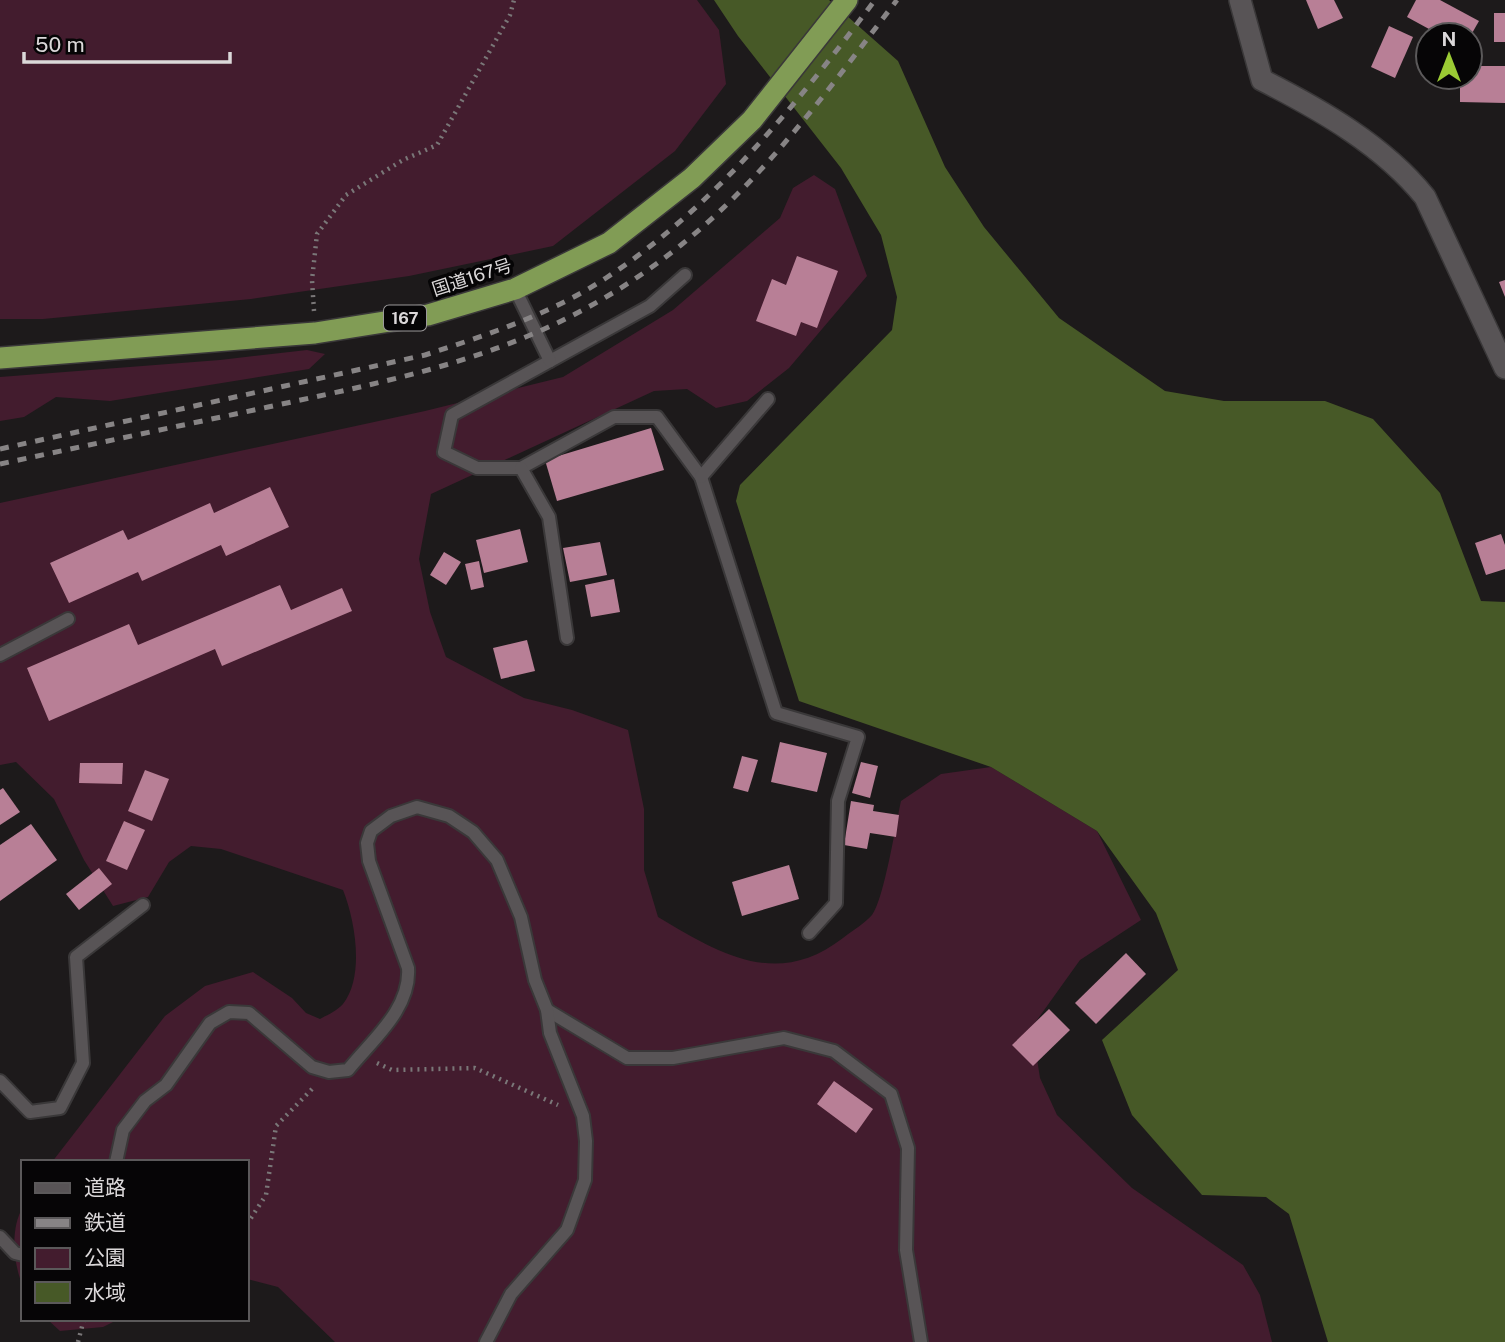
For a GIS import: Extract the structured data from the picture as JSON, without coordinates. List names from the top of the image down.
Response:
{
  "streets": {
    "highway": ["国道167号", "167"]
  },
  "legend": [
    "道路",
    "鉄道",
    "公園",
    "水域"
  ],
  "scale_bar": "50 m",
  "north": "top"
}
